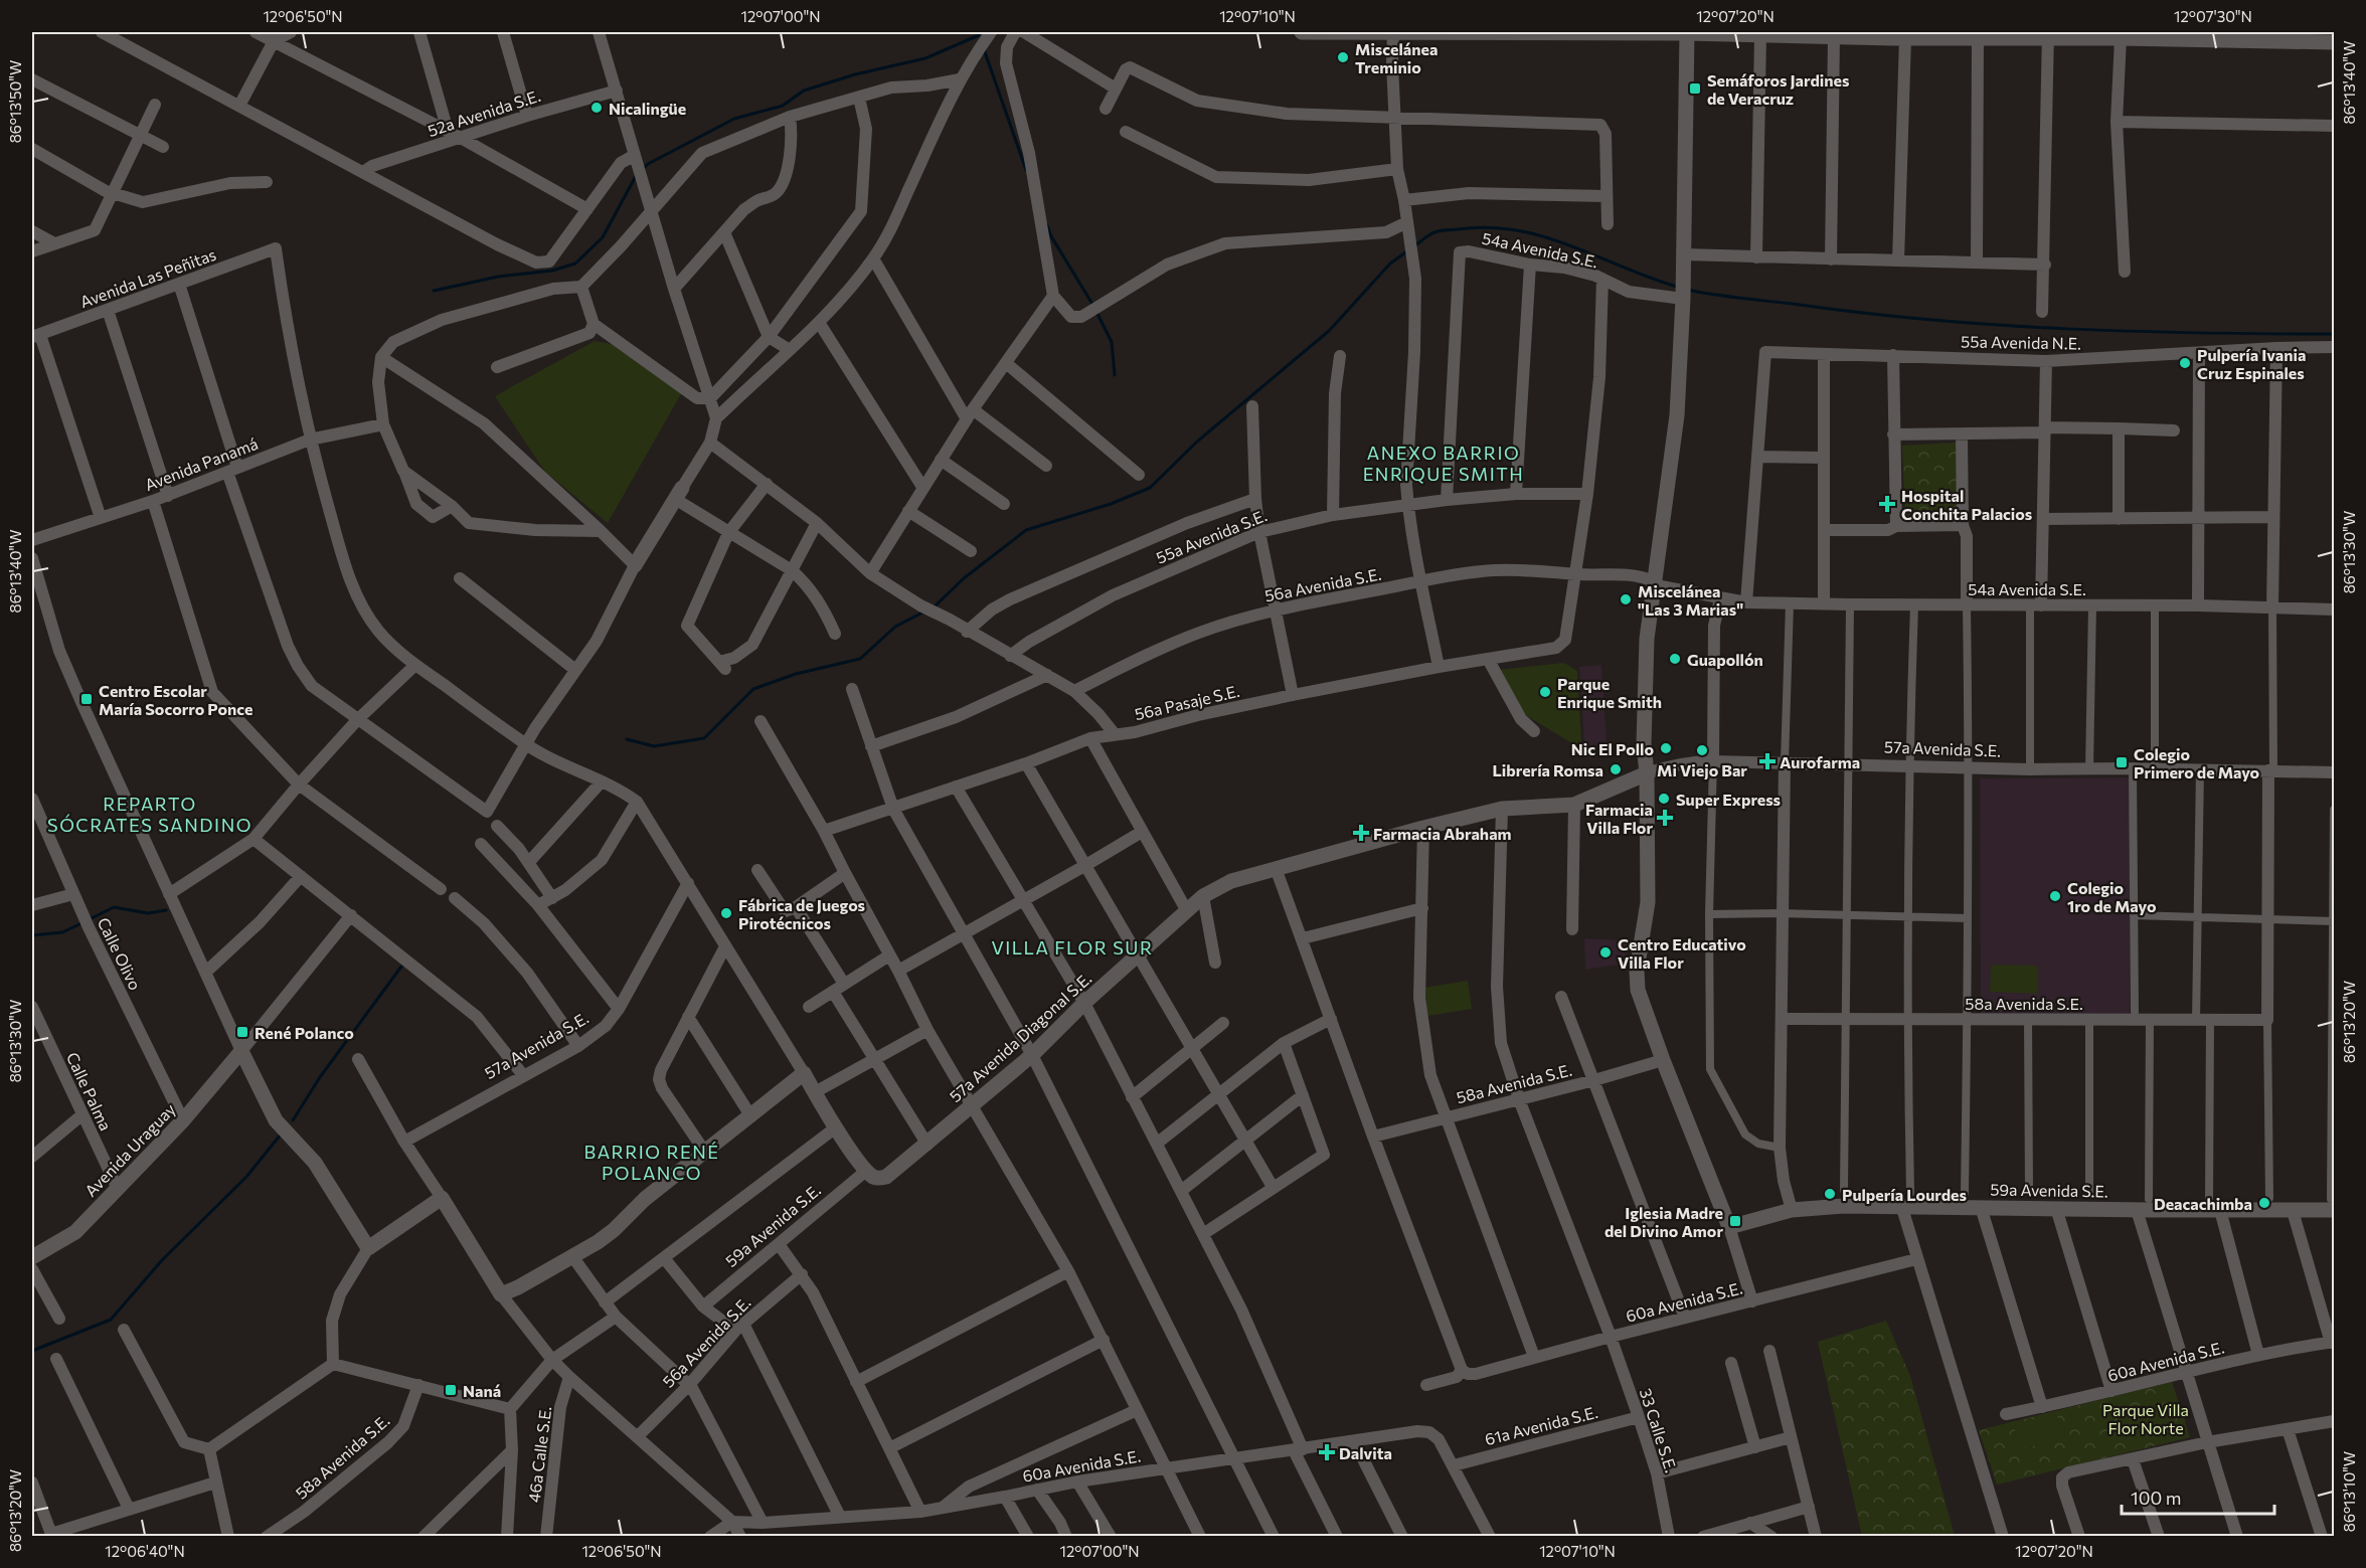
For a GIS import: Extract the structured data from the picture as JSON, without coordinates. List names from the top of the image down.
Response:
{
  "streets": {
    "street": [
      "52a Avenida S.E.",
      "54a Avenida S.E.",
      "Avenida Las Peñitas",
      "55a Avenida N.E.",
      "Avenida Panamá",
      "55a Avenida S.E.",
      "56a Avenida S.E.",
      "56a Pasaje S.E.",
      "57a Avenida S.E.",
      "Calle Olivo",
      "58a Avenida S.E.",
      "57a Avenida Diagonal S.E.",
      "Calle Palma",
      "Avenida Uraguay",
      "59a Avenida S.E.",
      "60a Avenida S.E.",
      "61a Avenida S.E.",
      "33 Calle S.E.",
      "46a Calle S.E."
    ]
  },
  "crossings": [
    ["54a Avenida S.E.", "55a Avenida S.E."],
    ["54a Avenida S.E.", "56a Avenida S.E."],
    ["Avenida Las Peñitas", "Avenida Panamá"],
    ["56a Avenida S.E.", "56a Pasaje S.E."],
    ["57a Avenida S.E.", "57a Avenida Diagonal S.E."],
    ["57a Avenida S.E.", "33 Calle S.E."],
    ["Calle Olivo", "Avenida Uraguay"],
    ["58a Avenida S.E.", "33 Calle S.E."],
    ["57a Avenida Diagonal S.E.", "59a Avenida S.E."],
    ["Calle Palma", "Avenida Uraguay"],
    ["60a Avenida S.E.", "61a Avenida S.E."],
    ["60a Avenida S.E.", "33 Calle S.E."],
    ["61a Avenida S.E.", "33 Calle S.E."]
  ],
  "districts": [
    "ANEXO BARRIO ENRIQUE SMITH",
    "REPARTO SÓCRATES SANDINO",
    "VILLA FLOR SUR",
    "BARRIO RENÉ POLANCO"
  ],
  "parks": ["Parque Villa Flor Norte"],
  "places": {
    "other": [
      "Miscelánea Treminio",
      "Nicalingüe",
      "Pulpería Ivania Cruz Espinales",
      "Miscelánea \"Las 3 Marias\"",
      "Guapollón",
      "Parque Enrique Smith",
      "Nic El Pollo",
      "Mi Viejo Bar",
      "Librería Romsa",
      "Super Express",
      "Colegio 1ro de Mayo",
      "Fábrica de Juegos Pirotécnicos",
      "Centro Educativo Villa Flor",
      "Pulpería Lourdes",
      "Deacachimba"
    ],
    "transit": [
      "Semáforos Jardines de Veracruz",
      "Centro Escolar María Socorro Ponce",
      "Colegio Primero de Mayo",
      "René Polanco",
      "Iglesia Madre del Divino Amor",
      "Naná"
    ],
    "health": [
      "Hospital Conchita Palacios",
      "Aurofarma",
      "Farmacia Villa Flor",
      "Farmacia Abraham",
      "Dalvita"
    ]
  },
  "scale_bar": "100 m",
  "coordinates": [
    "12°06'50\"N",
    "12°07'00\"N",
    "12°07'10\"N",
    "12°07'20\"N",
    "12°07'30\"N",
    "86°13'40\"W",
    "86°13'50\"W",
    "86°13'30\"W",
    "86°13'20\"W",
    "86°13'10\"W",
    "12°06'40\"N"
  ]
}
